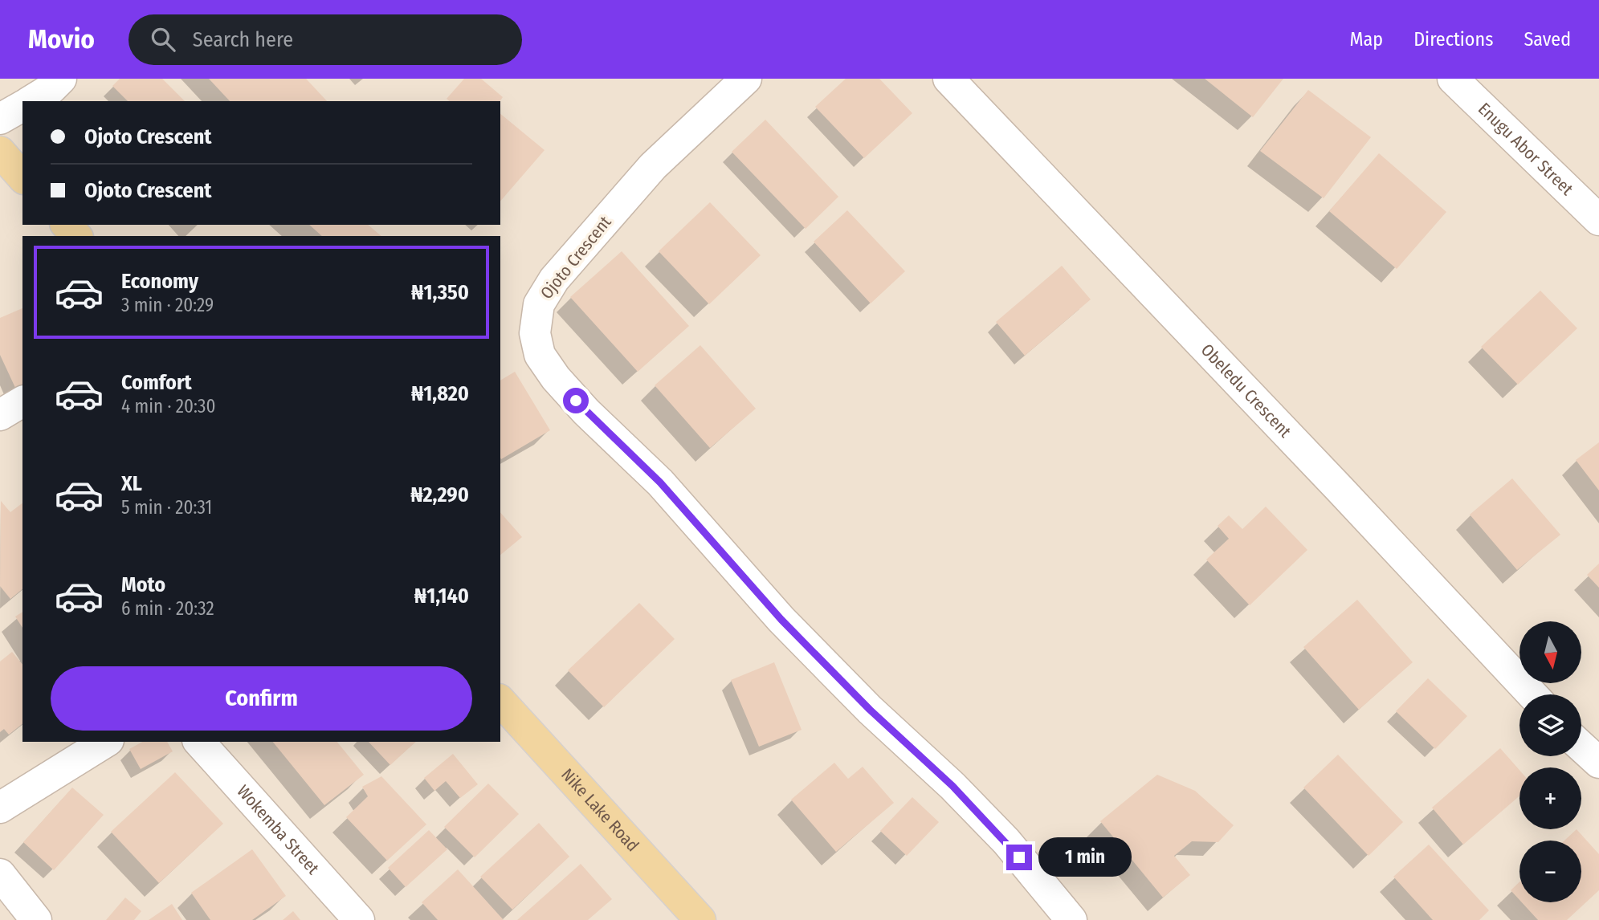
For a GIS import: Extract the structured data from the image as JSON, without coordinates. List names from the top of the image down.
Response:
{
  "streets": {
    "main road": ["Nike Lake Road"],
    "street": [
      "Enugu Abor Street",
      "Ojoto Crescent",
      "Obeledu Crescent",
      "Wokemba Street"
    ]
  },
  "north": "bottom",
  "page": {
    "header": "Movio",
    "search": "Search here",
    "nav": ["Map", "Directions", "Saved"],
    "banner": ["Ojoto Crescent", "Ojoto Crescent"],
    "list": [
      {
        "name": "Economy",
        "note": "3 min · 20:29",
        "value": "₦1,350"
      },
      {
        "name": "Comfort",
        "note": "4 min · 20:30",
        "value": "₦1,820"
      },
      {
        "name": "XL",
        "note": "5 min · 20:31",
        "value": "₦2,290"
      },
      {
        "name": "Moto",
        "note": "6 min · 20:32",
        "value": "₦1,140"
      }
    ],
    "map_buttons": ["+", "−"],
    "buttons": "Confirm",
    "bubble": "1 min"
  }
}
